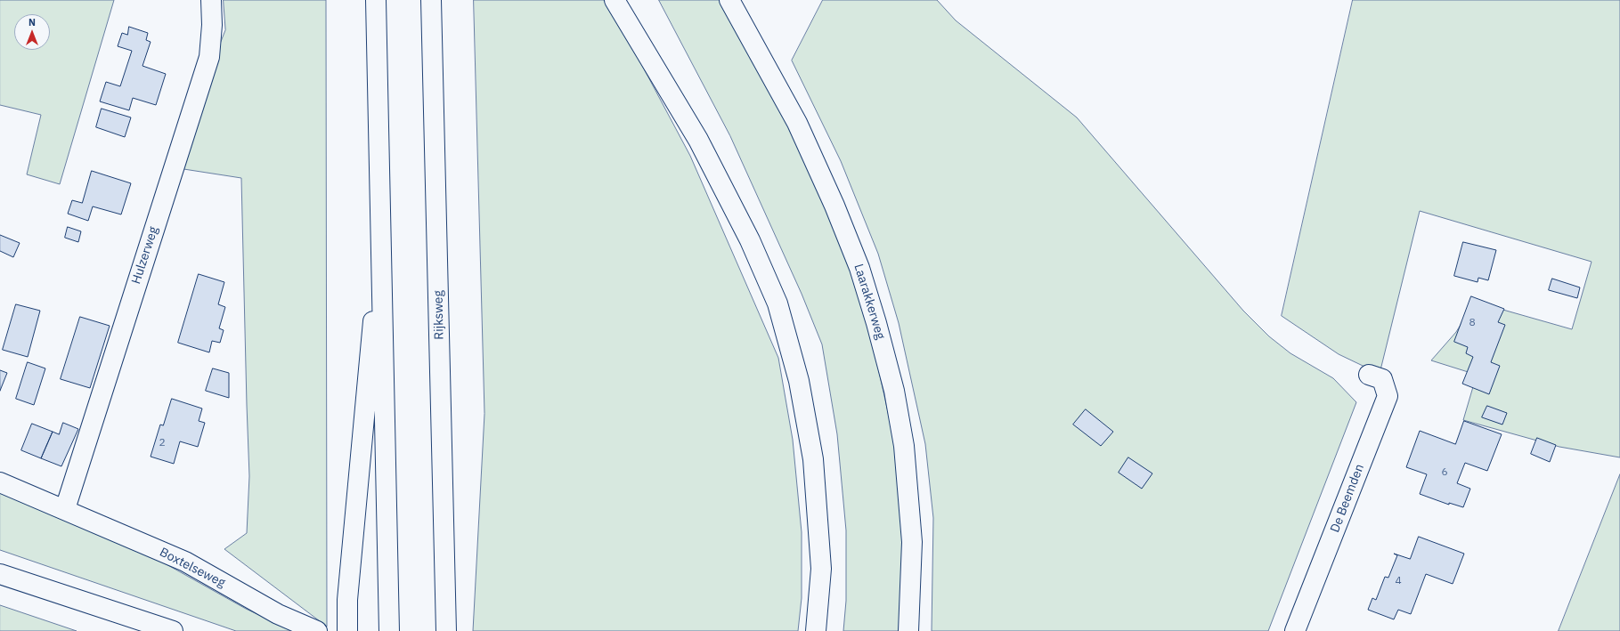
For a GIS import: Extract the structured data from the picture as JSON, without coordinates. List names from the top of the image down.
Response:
{
  "streets": {
    "main road": [
      "Hulzerweg",
      "Laarakkerweg",
      "Rijksweg",
      "De Beemden",
      "Boxtelseweg"
    ]
  },
  "crossings": [
    ["Hulzerweg", "Boxtelseweg"]
  ],
  "house_numbers": [
    "8",
    "2",
    "6",
    "4"
  ],
  "north": "top"
}
